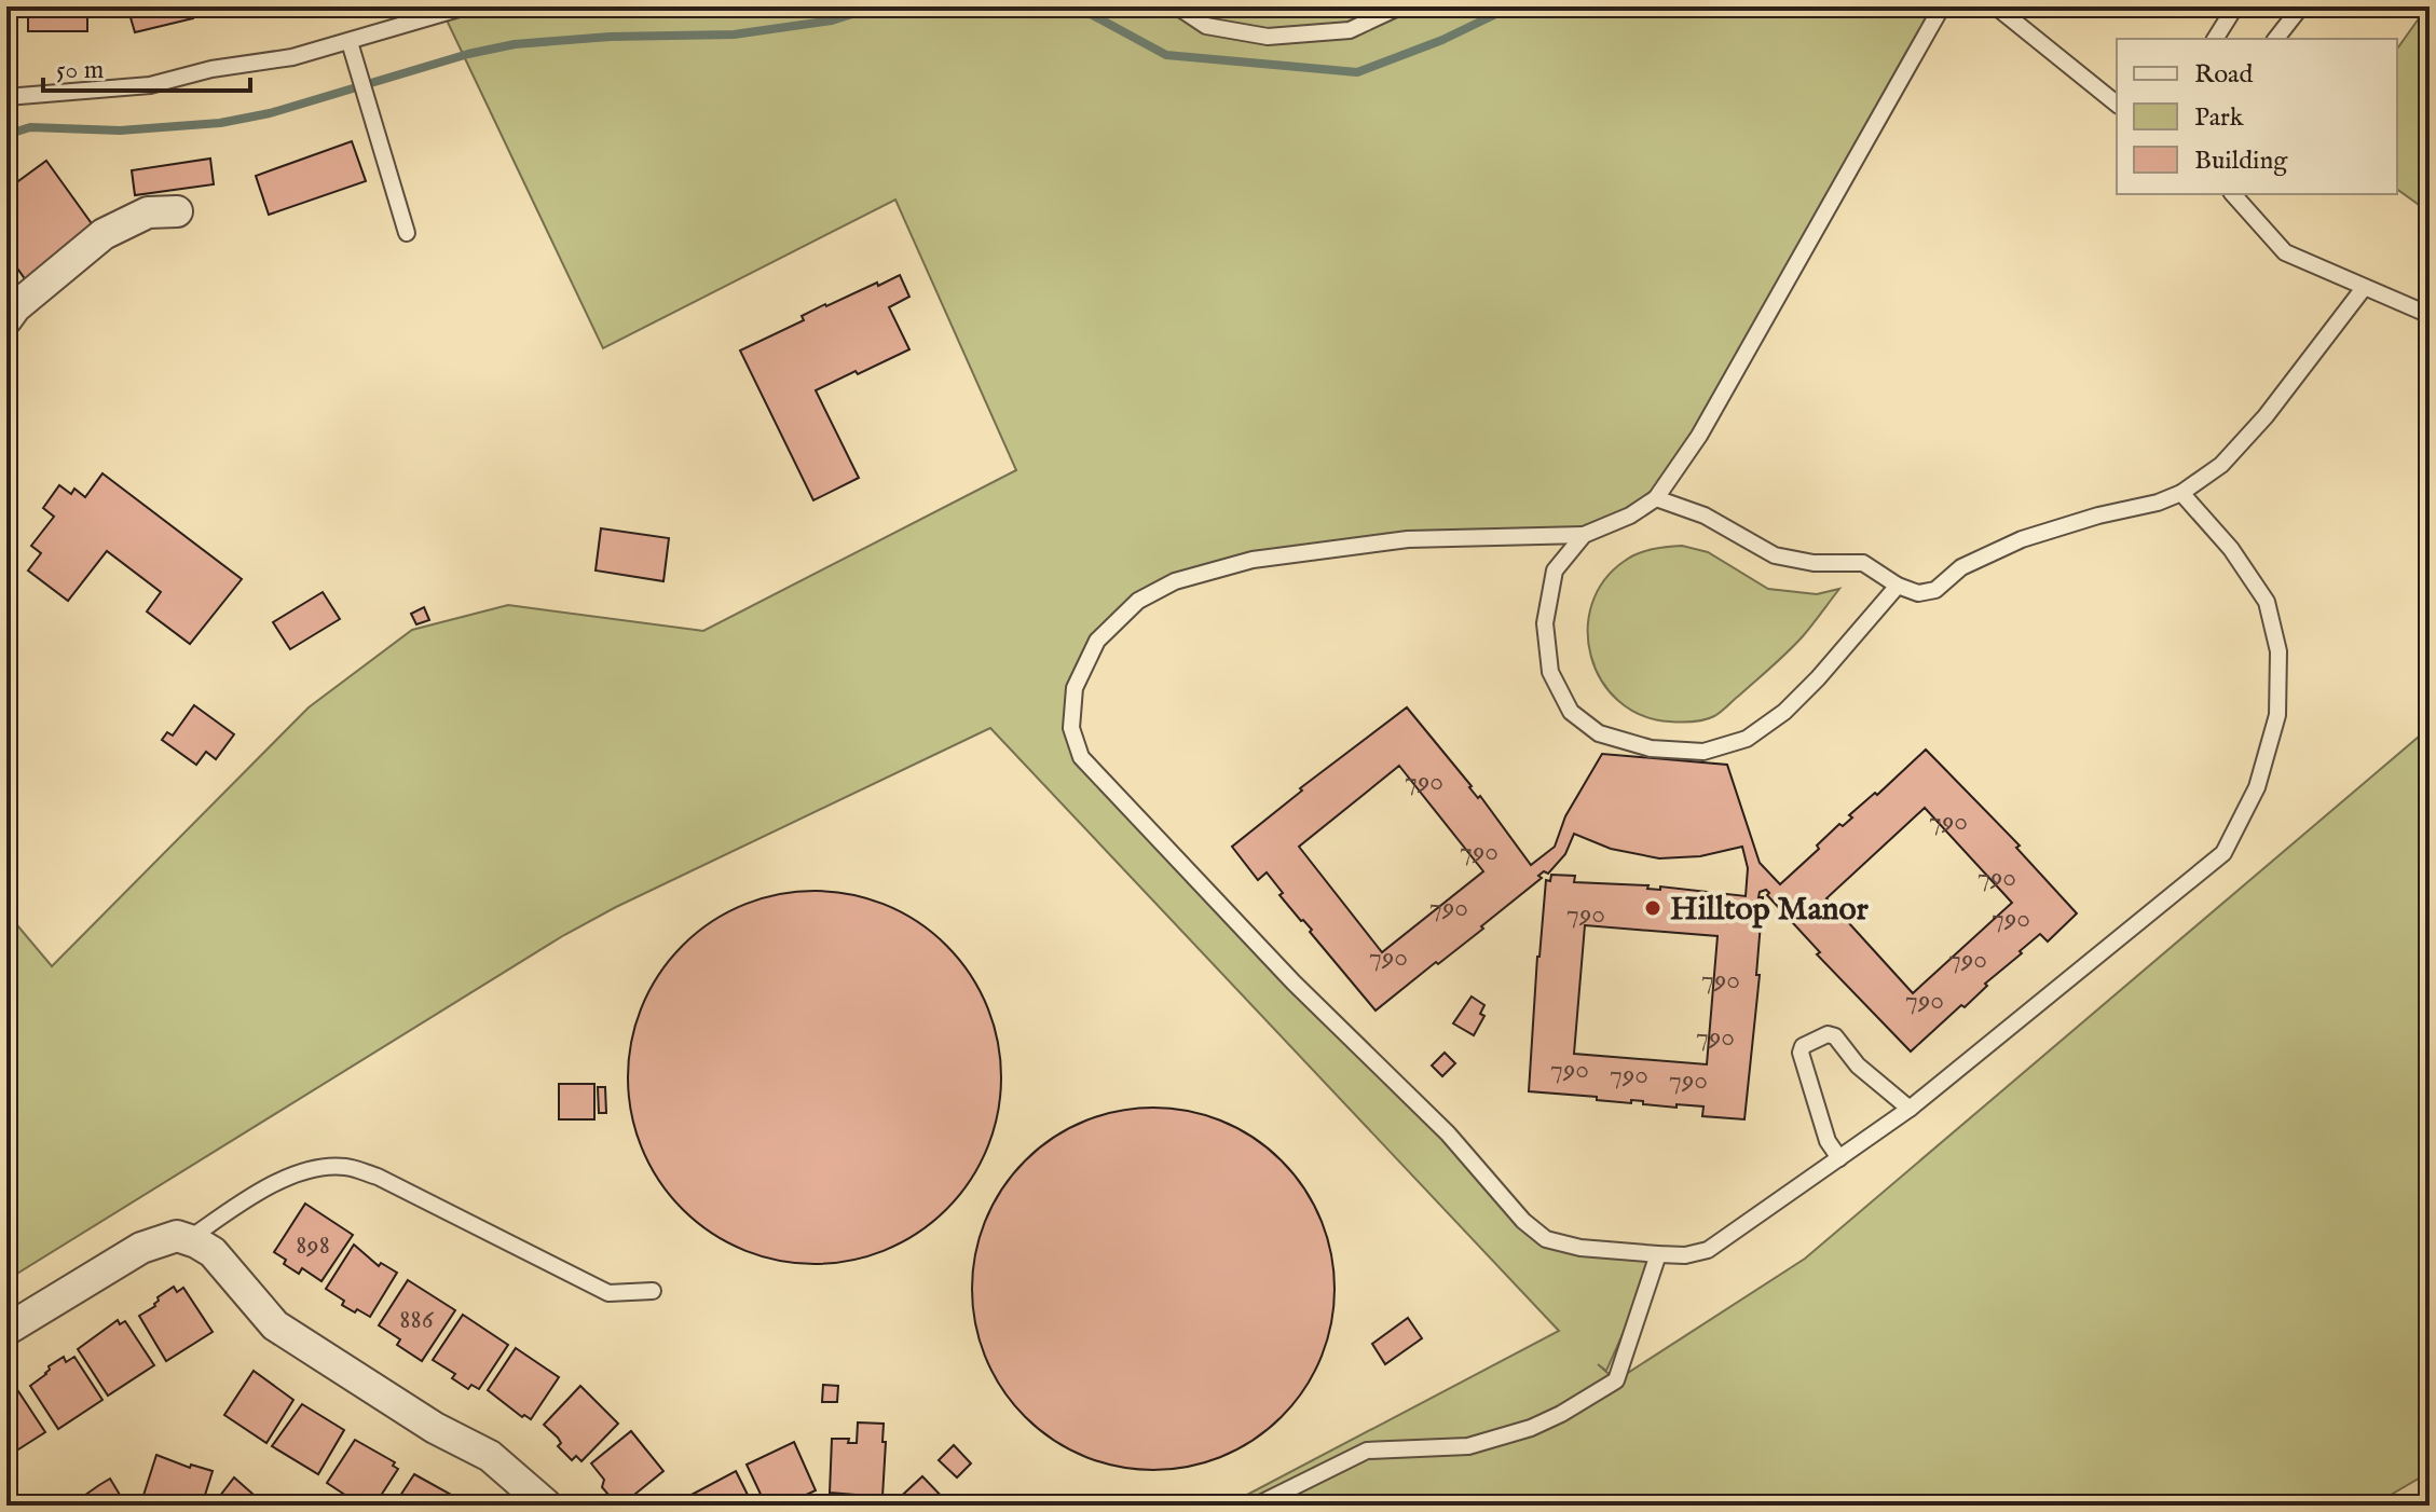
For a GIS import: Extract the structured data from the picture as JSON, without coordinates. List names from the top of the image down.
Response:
{
  "places": ["Hilltop Manor"],
  "house_numbers": [
    "790",
    "790",
    "790",
    "790",
    "790",
    "790",
    "790",
    "790",
    "790",
    "790",
    "790",
    "790",
    "790",
    "790",
    "790",
    "898",
    "886"
  ],
  "legend": ["Road", "Park", "Building"],
  "scale_bar": "50 m"
}
